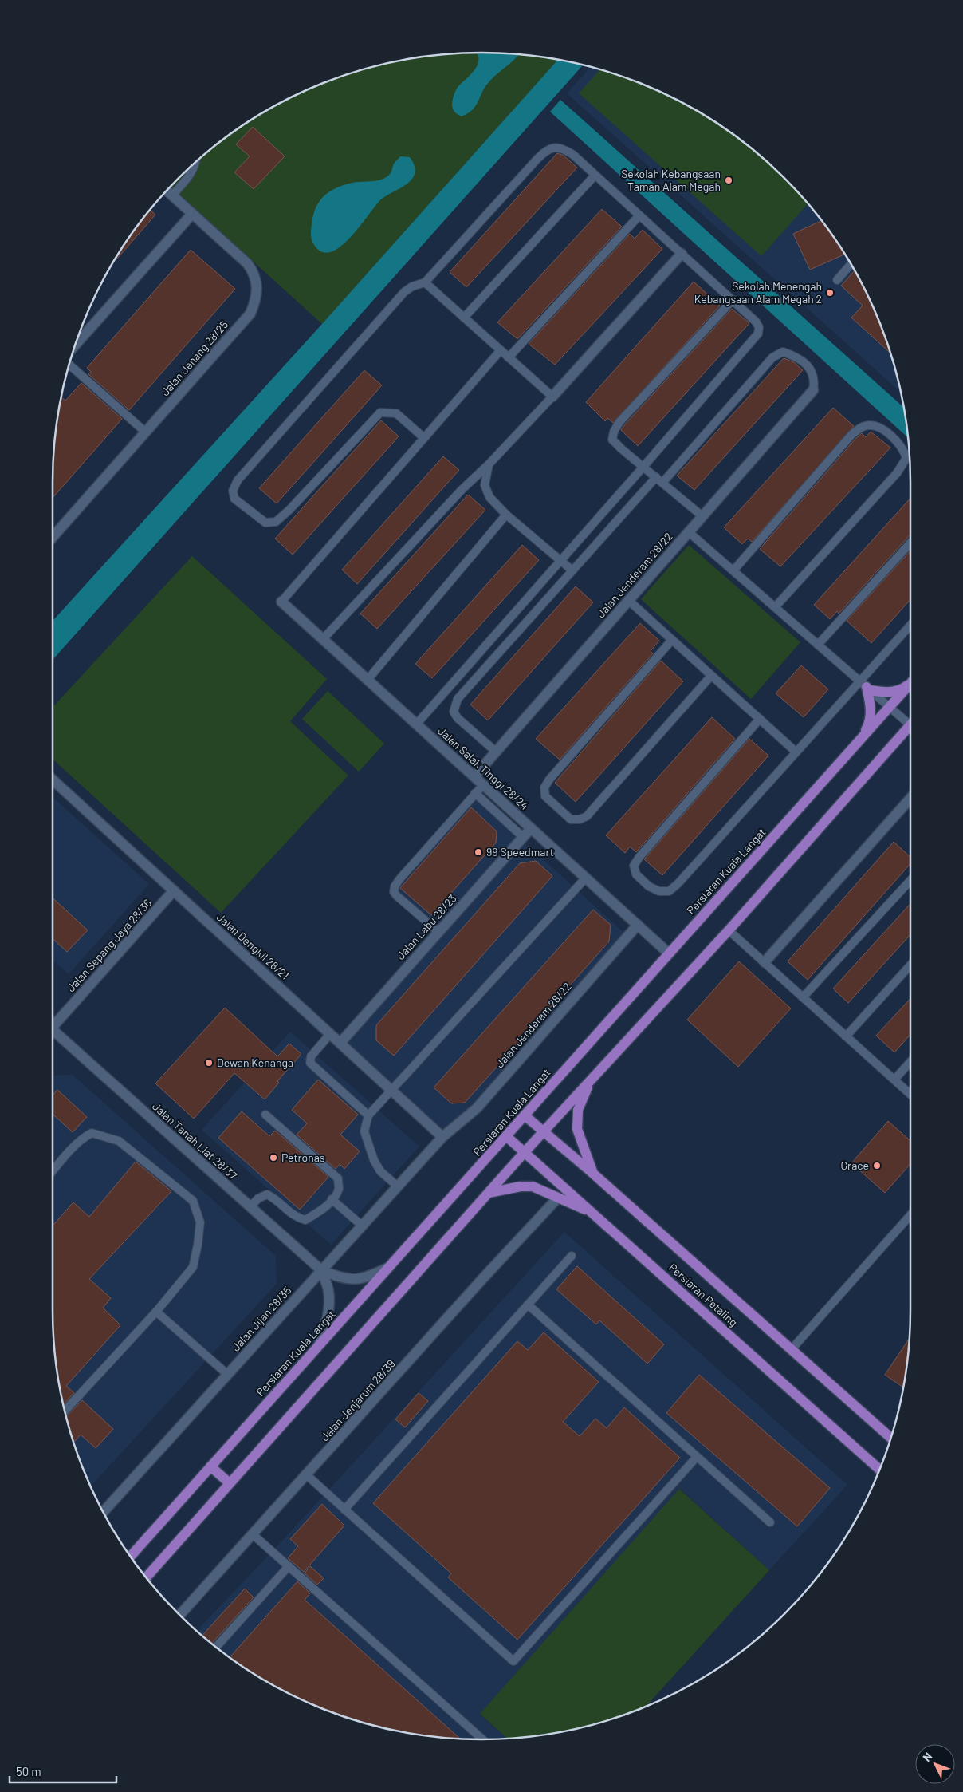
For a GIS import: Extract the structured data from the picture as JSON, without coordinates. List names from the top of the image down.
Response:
{
  "streets": {
    "main road": ["Persiaran Kuala Langat", "Persiaran Petaling"],
    "street": [
      "Jalan Jenang 28/25",
      "Jalan Jenderam 28/22",
      "Jalan Salak Tinggi 28/24",
      "Jalan Labu 28/23",
      "Jalan Sepang Jaya 28/36",
      "Jalan Dengkil 28/21",
      "Jalan Tanah Liat 28/37",
      "Jalan Jijan 28/35",
      "Jalan Jenjarum 28/39"
    ]
  },
  "crossings": [
    ["Jalan Jenderam 28/22", "Jalan Salak Tinggi 28/24"],
    ["Jalan Jenderam 28/22", "Jalan Dengkil 28/21"],
    ["Jalan Jenderam 28/22", "Jalan Jijan 28/35"],
    ["Jalan Salak Tinggi 28/24", "Persiaran Kuala Langat"],
    ["Jalan Salak Tinggi 28/24", "Jalan Labu 28/23"],
    ["Persiaran Kuala Langat", "Persiaran Petaling"],
    ["Jalan Labu 28/23", "Jalan Dengkil 28/21"],
    ["Jalan Sepang Jaya 28/36", "Jalan Dengkil 28/21"],
    ["Jalan Dengkil 28/21", "Jalan Jijan 28/35"],
    ["Jalan Tanah Liat 28/37", "Jalan Jijan 28/35"]
  ],
  "places": [
    "Sekolah Kebangsaan Taman Alam Megah",
    "Sekolah Menengah Kebangsaan Alam Megah 2",
    "99 Speedmart",
    "Dewan Kenanga",
    "Petronas",
    "Grace"
  ],
  "scale_bar": "50 m",
  "north": "top left"
}
